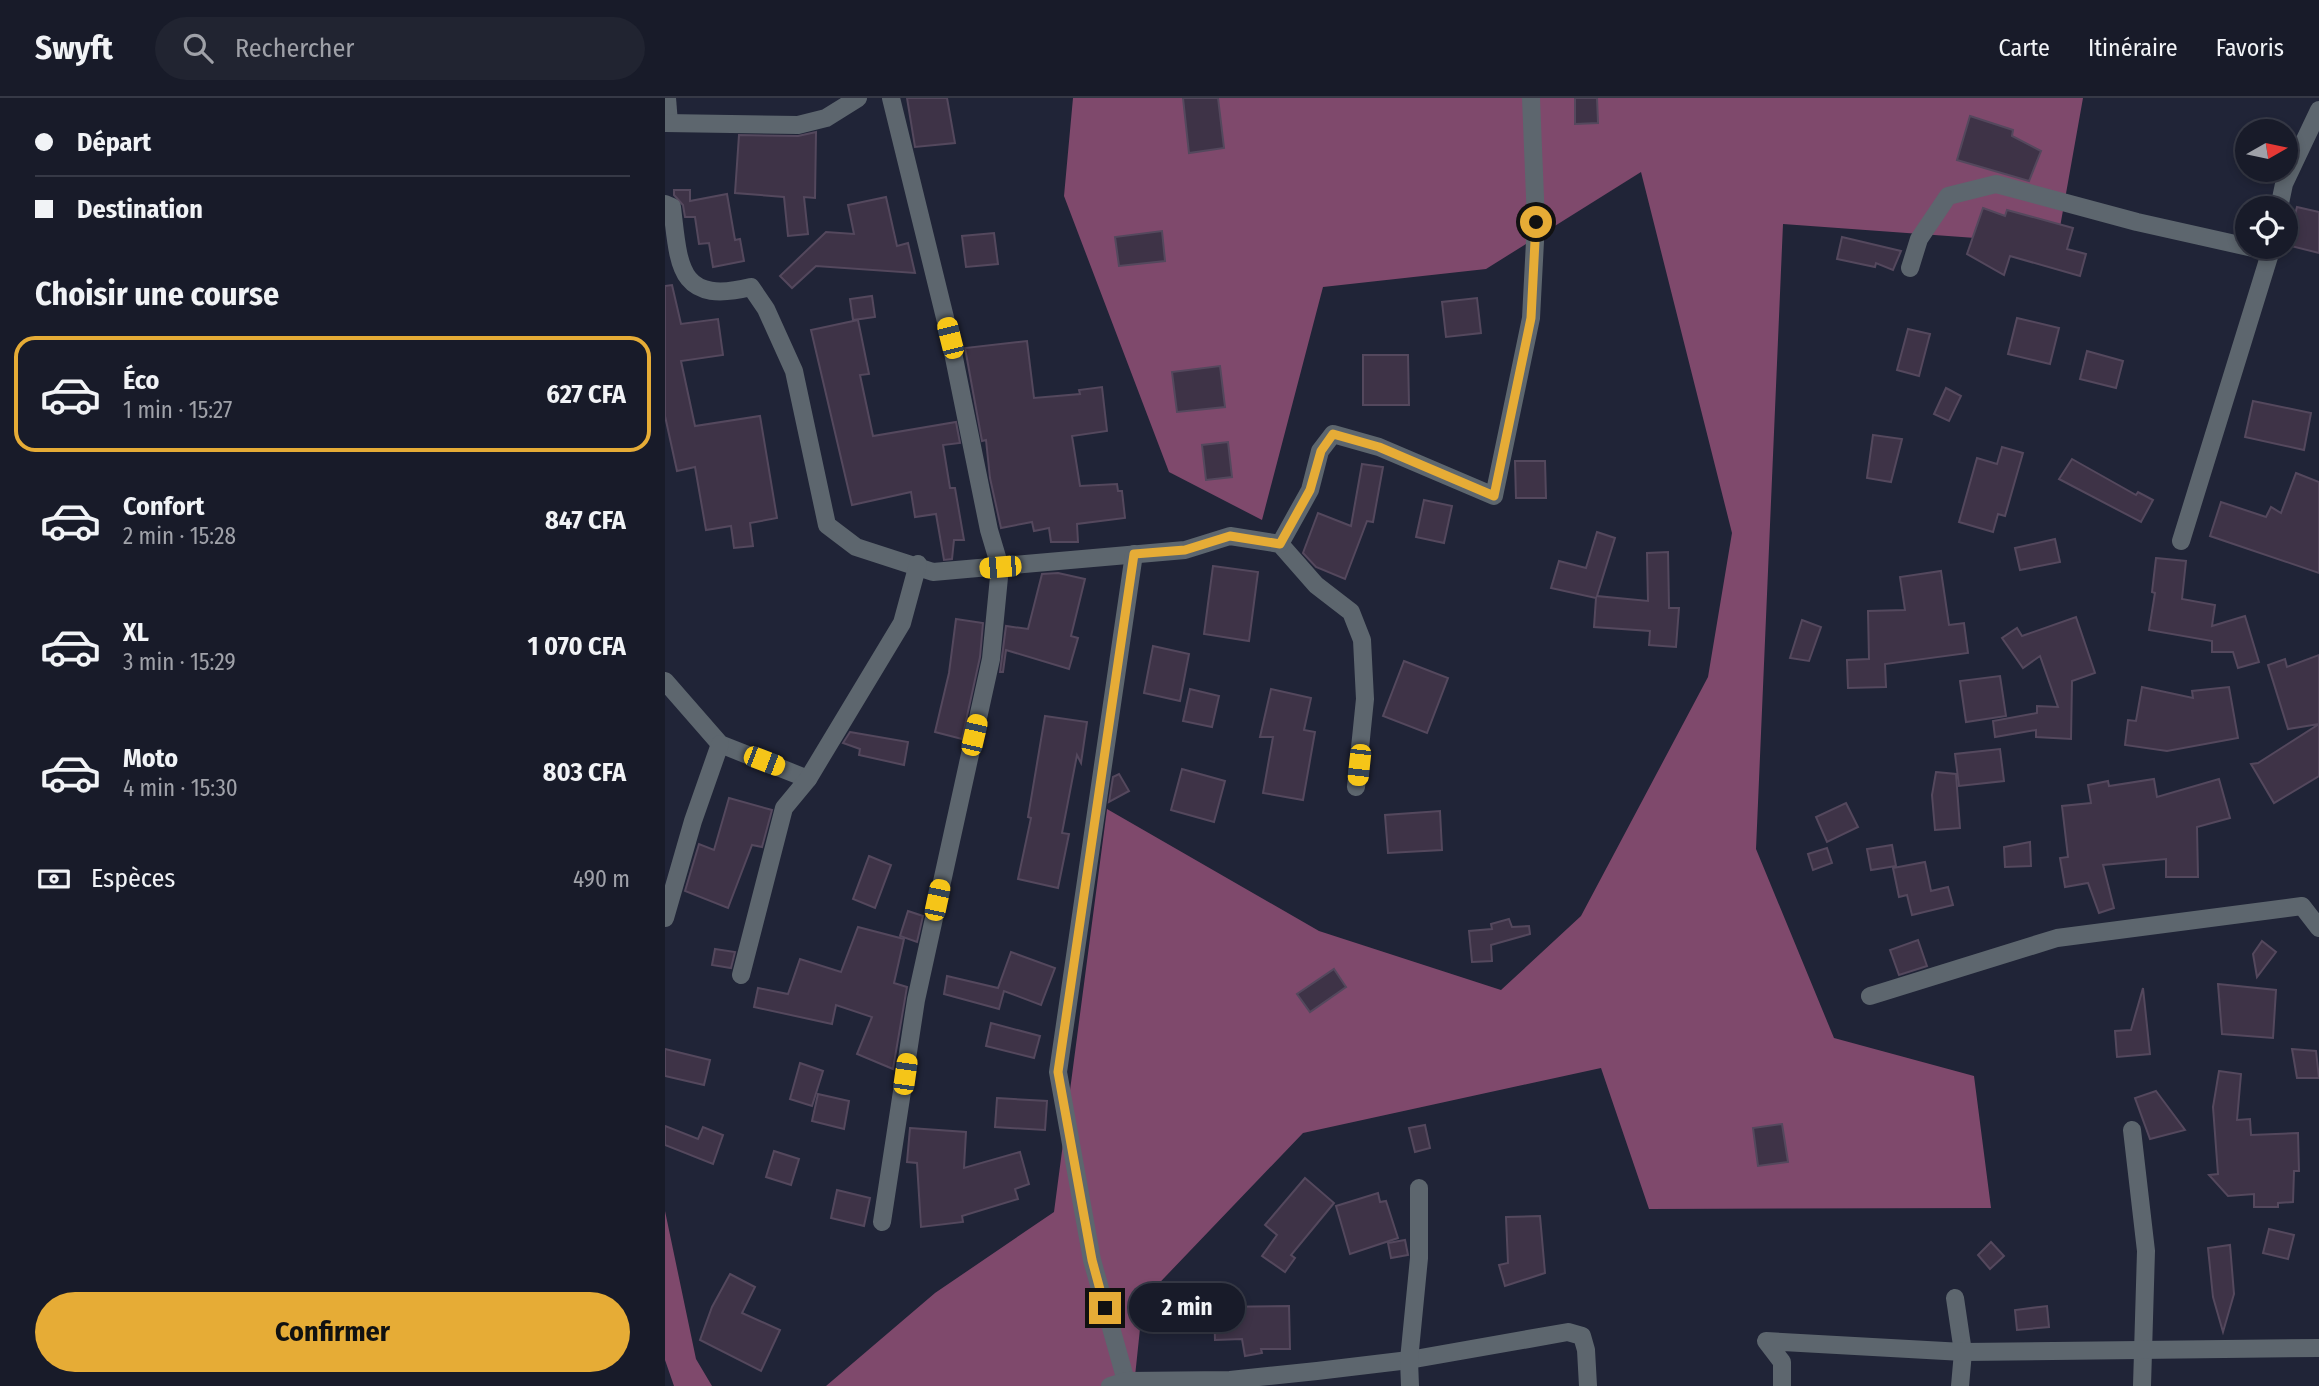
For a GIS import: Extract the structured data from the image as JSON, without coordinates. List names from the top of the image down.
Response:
{
  "north": "right",
  "page": {
    "header": "Swyft",
    "search": "Rechercher",
    "nav": ["Carte", "Itinéraire", "Favoris"],
    "banner": ["Départ", "Destination"],
    "heading": "Choisir une course",
    "list": [
      {
        "name": "Éco",
        "note": "1 min · 15:27",
        "value": "627 CFA"
      },
      {
        "name": "Confort",
        "note": "2 min · 15:28",
        "value": "847 CFA"
      },
      {
        "name": "XL",
        "note": "3 min · 15:29",
        "value": "1 070 CFA"
      },
      {
        "name": "Moto",
        "note": "4 min · 15:30",
        "value": "803 CFA"
      }
    ],
    "pay": ["Espèces", "490 m"],
    "buttons": "Confirmer",
    "bubble": "2 min"
  }
}
